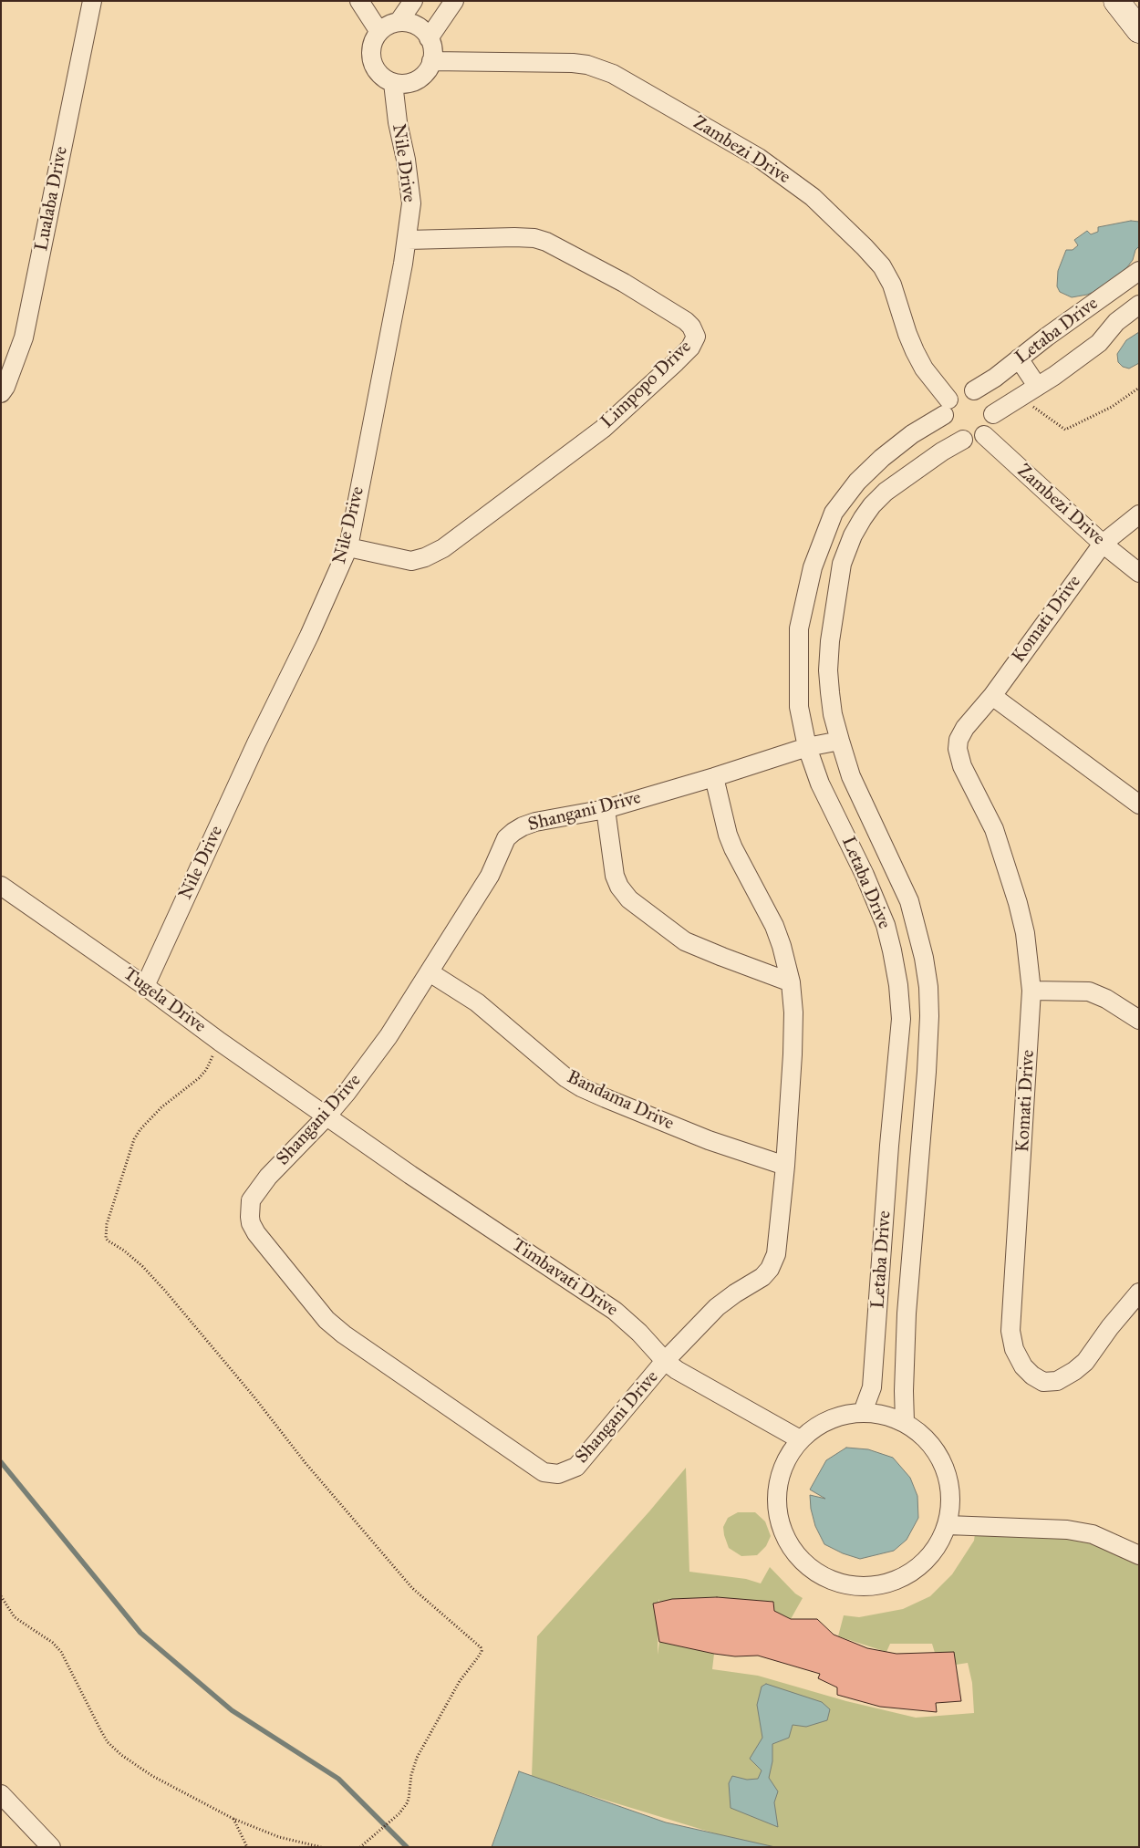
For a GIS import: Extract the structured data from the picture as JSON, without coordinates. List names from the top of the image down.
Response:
{
  "streets": {
    "street": [
      "Zambezi Drive",
      "Nile Drive",
      "Lualaba Drive",
      "Letaba Drive",
      "Limpopo Drive",
      "Komati Drive",
      "Shangani Drive",
      "Tugela Drive",
      "Bandama Drive",
      "Timbavati Drive"
    ]
  },
  "crossings": [
    ["Zambezi Drive", "Nile Drive"],
    ["Zambezi Drive", "Letaba Drive"],
    ["Zambezi Drive", "Komati Drive"],
    ["Nile Drive", "Limpopo Drive"],
    ["Nile Drive", "Tugela Drive"],
    ["Letaba Drive", "Shangani Drive"],
    ["Shangani Drive", "Tugela Drive"],
    ["Shangani Drive", "Bandama Drive"],
    ["Shangani Drive", "Timbavati Drive"],
    ["Tugela Drive", "Timbavati Drive"]
  ]
}
